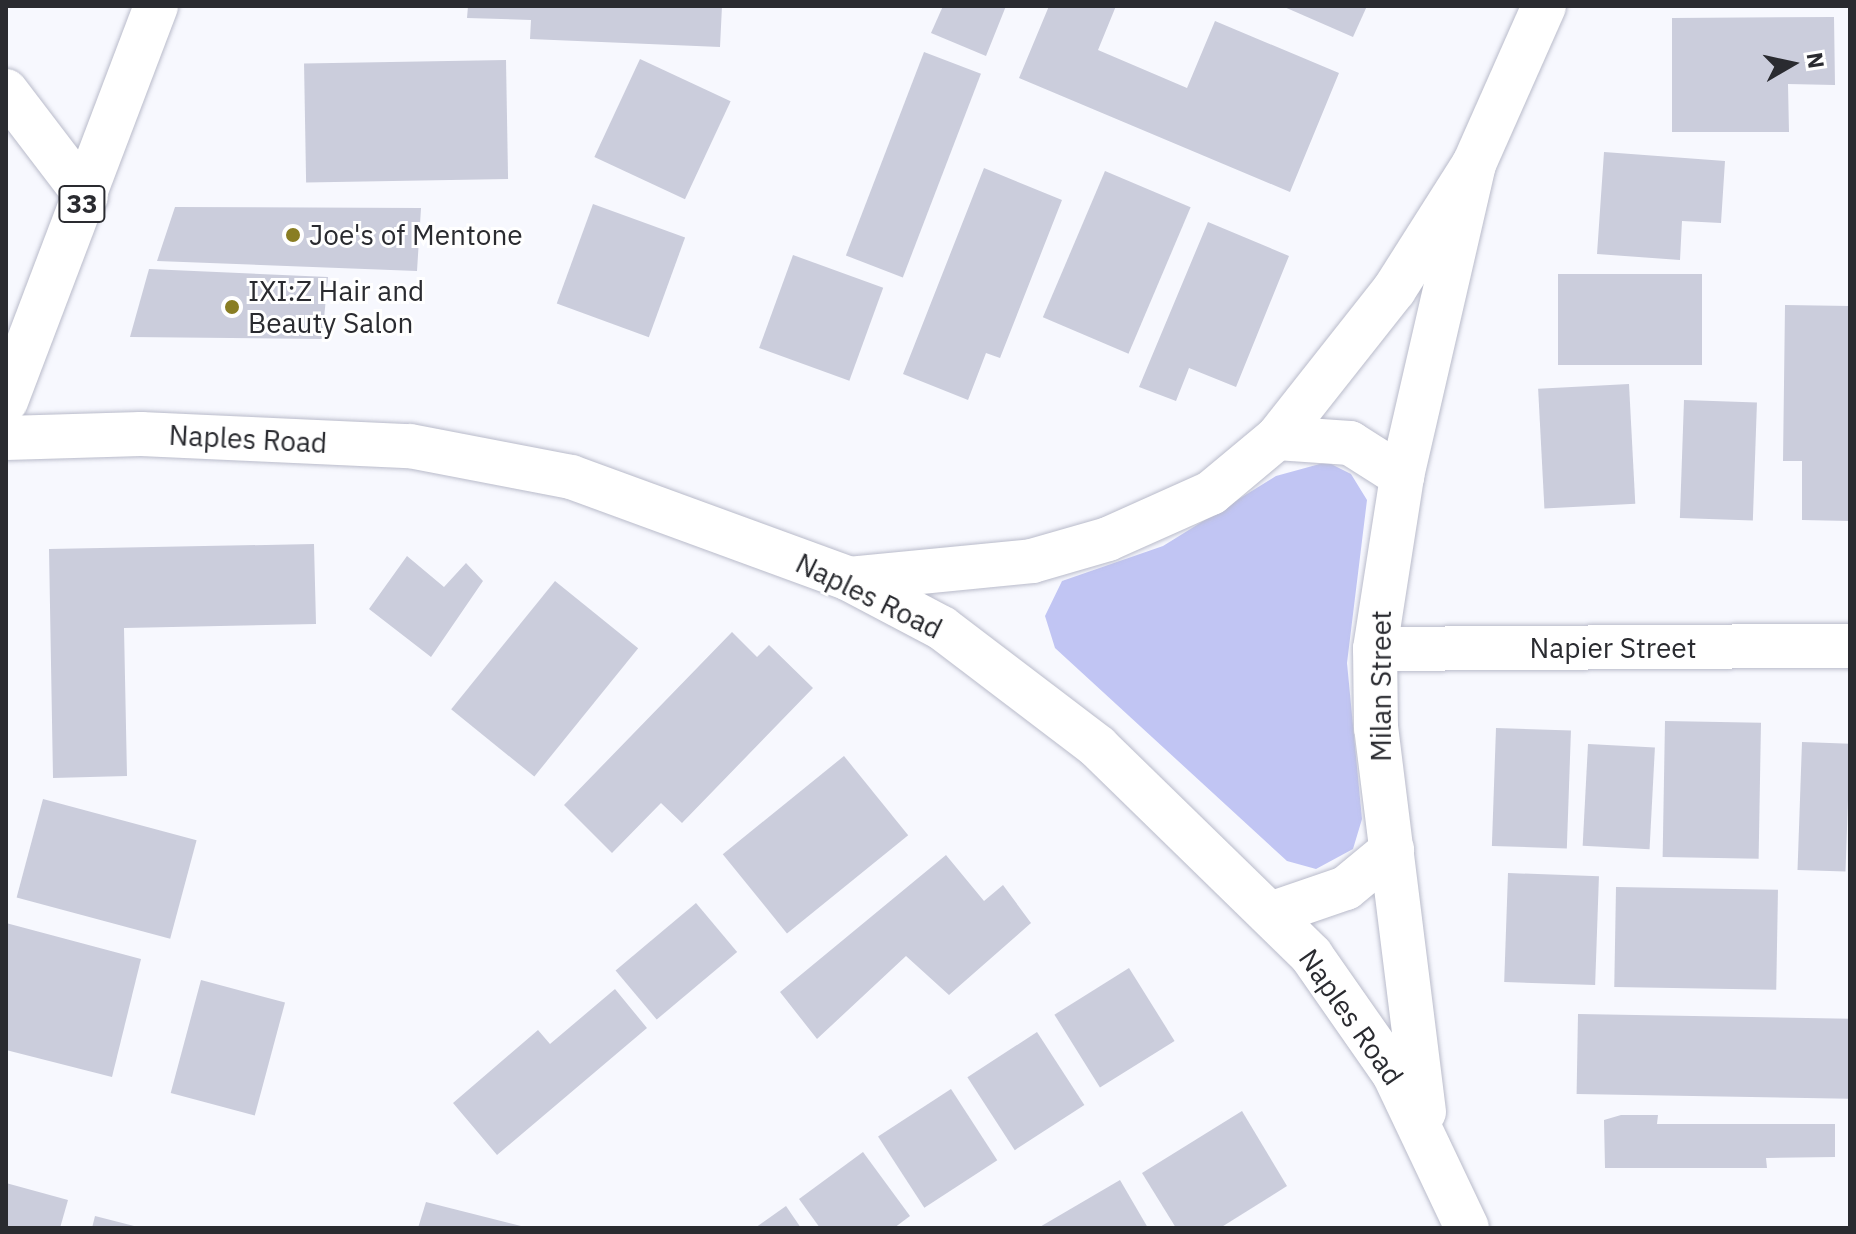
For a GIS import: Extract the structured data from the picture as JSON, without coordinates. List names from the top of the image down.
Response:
{
  "streets": {
    "street": [
      "33",
      "Naples Road",
      "Napier Street",
      "Milan Street"
    ]
  },
  "crossings": [
    ["Naples Road", "Milan Street"],
    ["Napier Street", "Milan Street"]
  ],
  "places": ["Joe's of Mentone", "IXI:Z Hair and Beauty Salon"],
  "north": "right"
}
